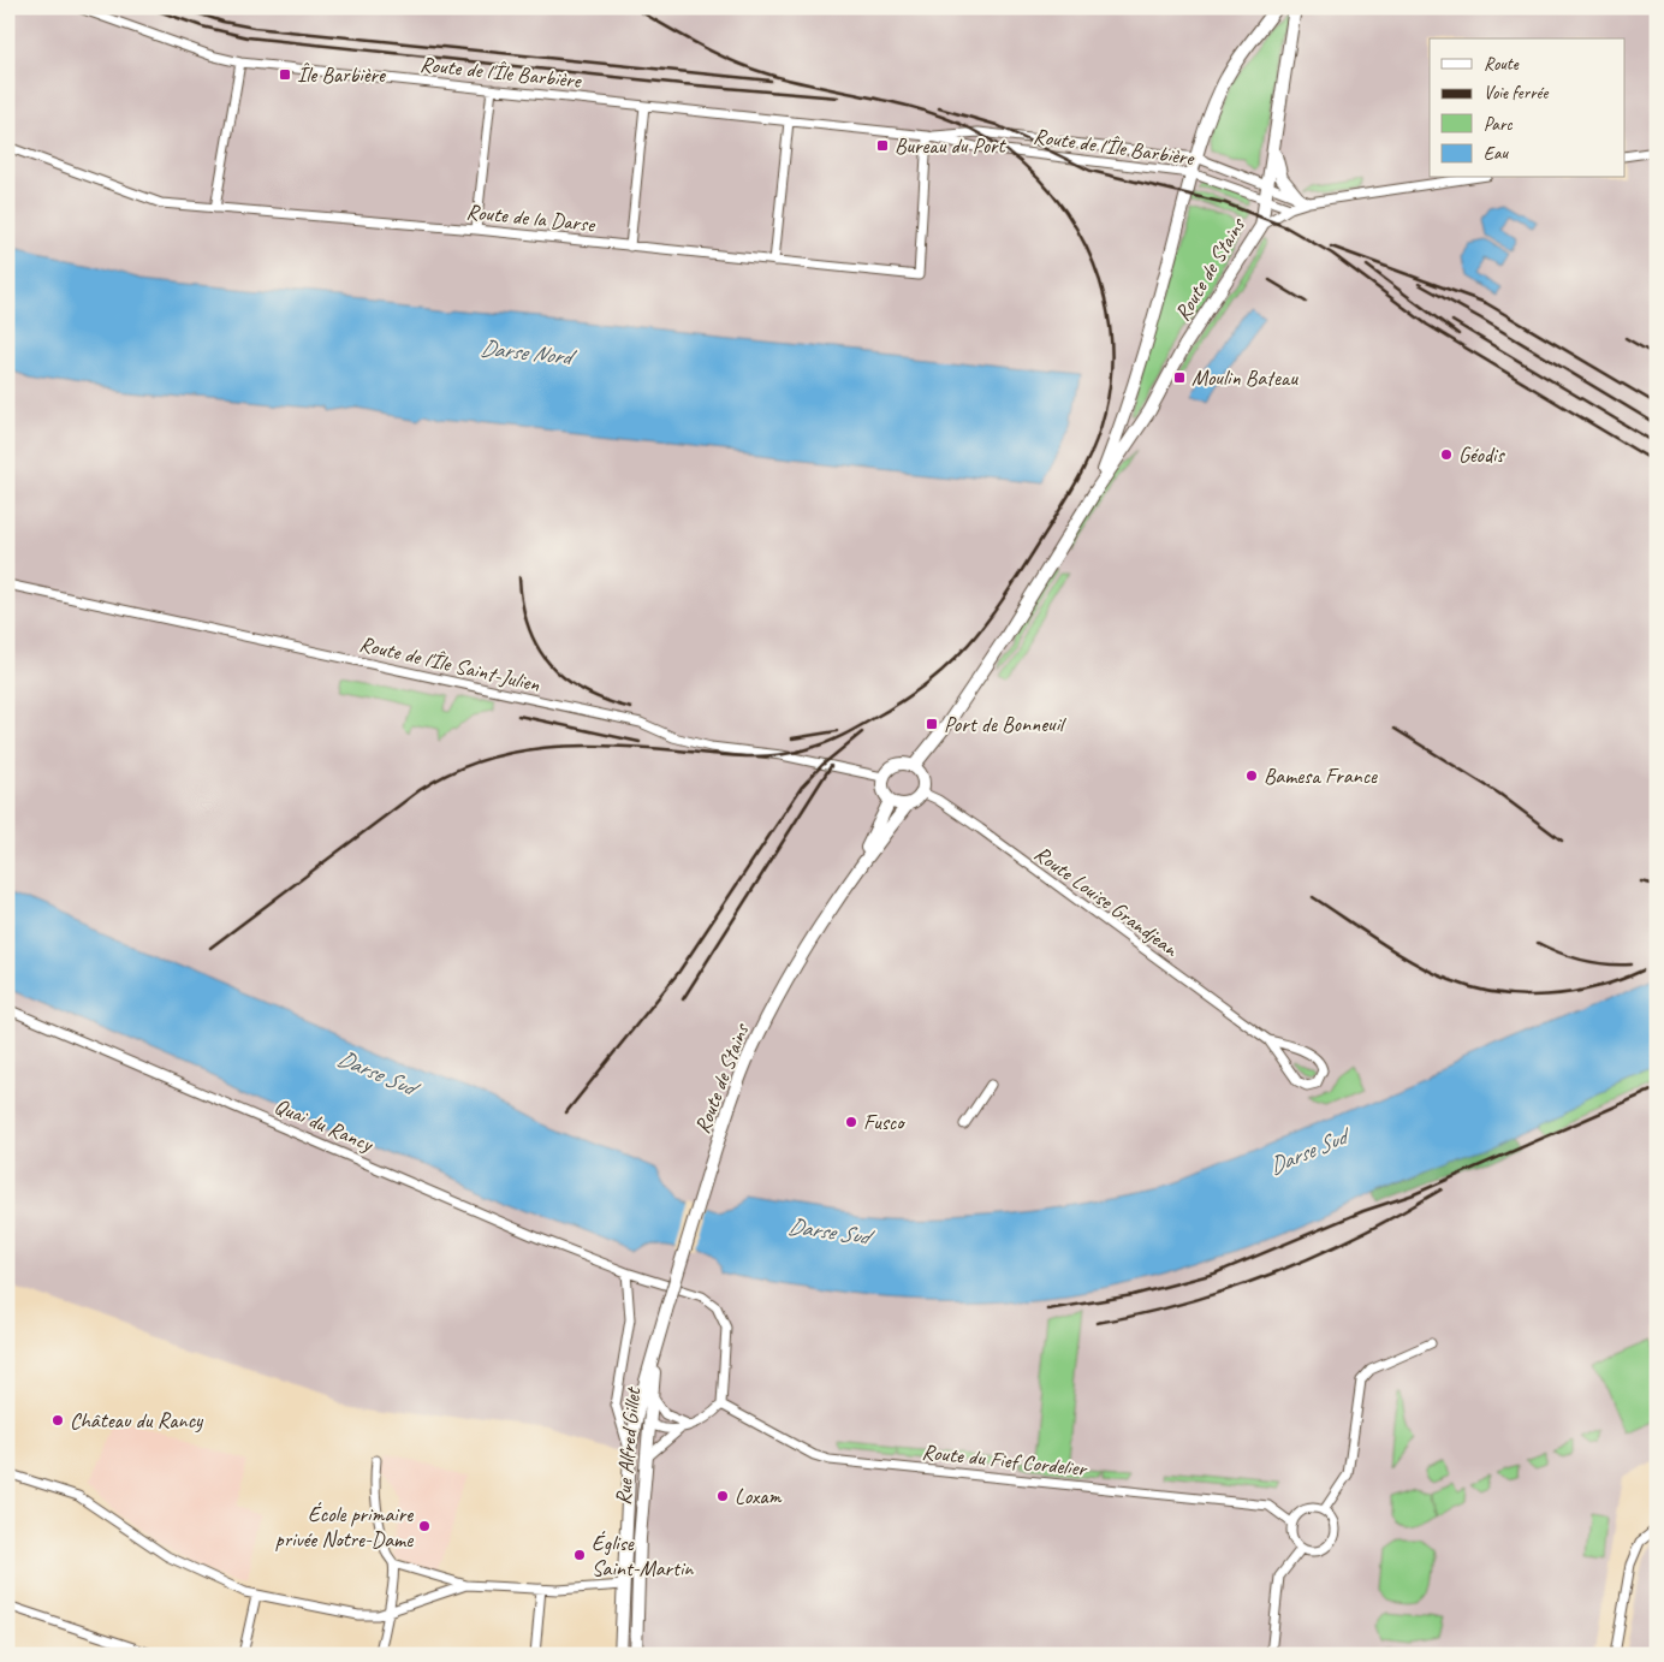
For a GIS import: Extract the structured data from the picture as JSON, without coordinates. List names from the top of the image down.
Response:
{
  "streets": {
    "main road": ["Route de Stains", "Rue Alfred Gillet"],
    "street": [
      "Route de l'Île Barbière",
      "Route de la Darse",
      "Route de l'Île Saint-Julien",
      "Route Louise Grandjean",
      "Quai du Rancy",
      "Route du Fief Cordelier"
    ]
  },
  "crossings": [
    ["Route de l'Île Barbière", "Route de la Darse"],
    ["Route de l'Île Barbière", "Route de Stains"],
    ["Route de Stains", "Route de l'Île Saint-Julien"],
    ["Route de Stains", "Route Louise Grandjean"],
    ["Route de Stains", "Rue Alfred Gillet"],
    ["Route de l'Île Saint-Julien", "Route Louise Grandjean"],
    ["Quai du Rancy", "Route du Fief Cordelier"]
  ],
  "water": ["Darse Nord", "Darse Sud"],
  "places": {
    "transit": [
      "Île Barbière",
      "Bureau du Port",
      "Moulin Bateau",
      "Port de Bonneuil"
    ],
    "other": [
      "Géodis",
      "Bamesa France",
      "Fusco",
      "Château du Rancy",
      "Loxam",
      "École primaire privée Notre-Dame",
      "Église Saint-Martin"
    ]
  },
  "legend": [
    "Route",
    "Voie ferrée",
    "Parc",
    "Eau"
  ]
}
